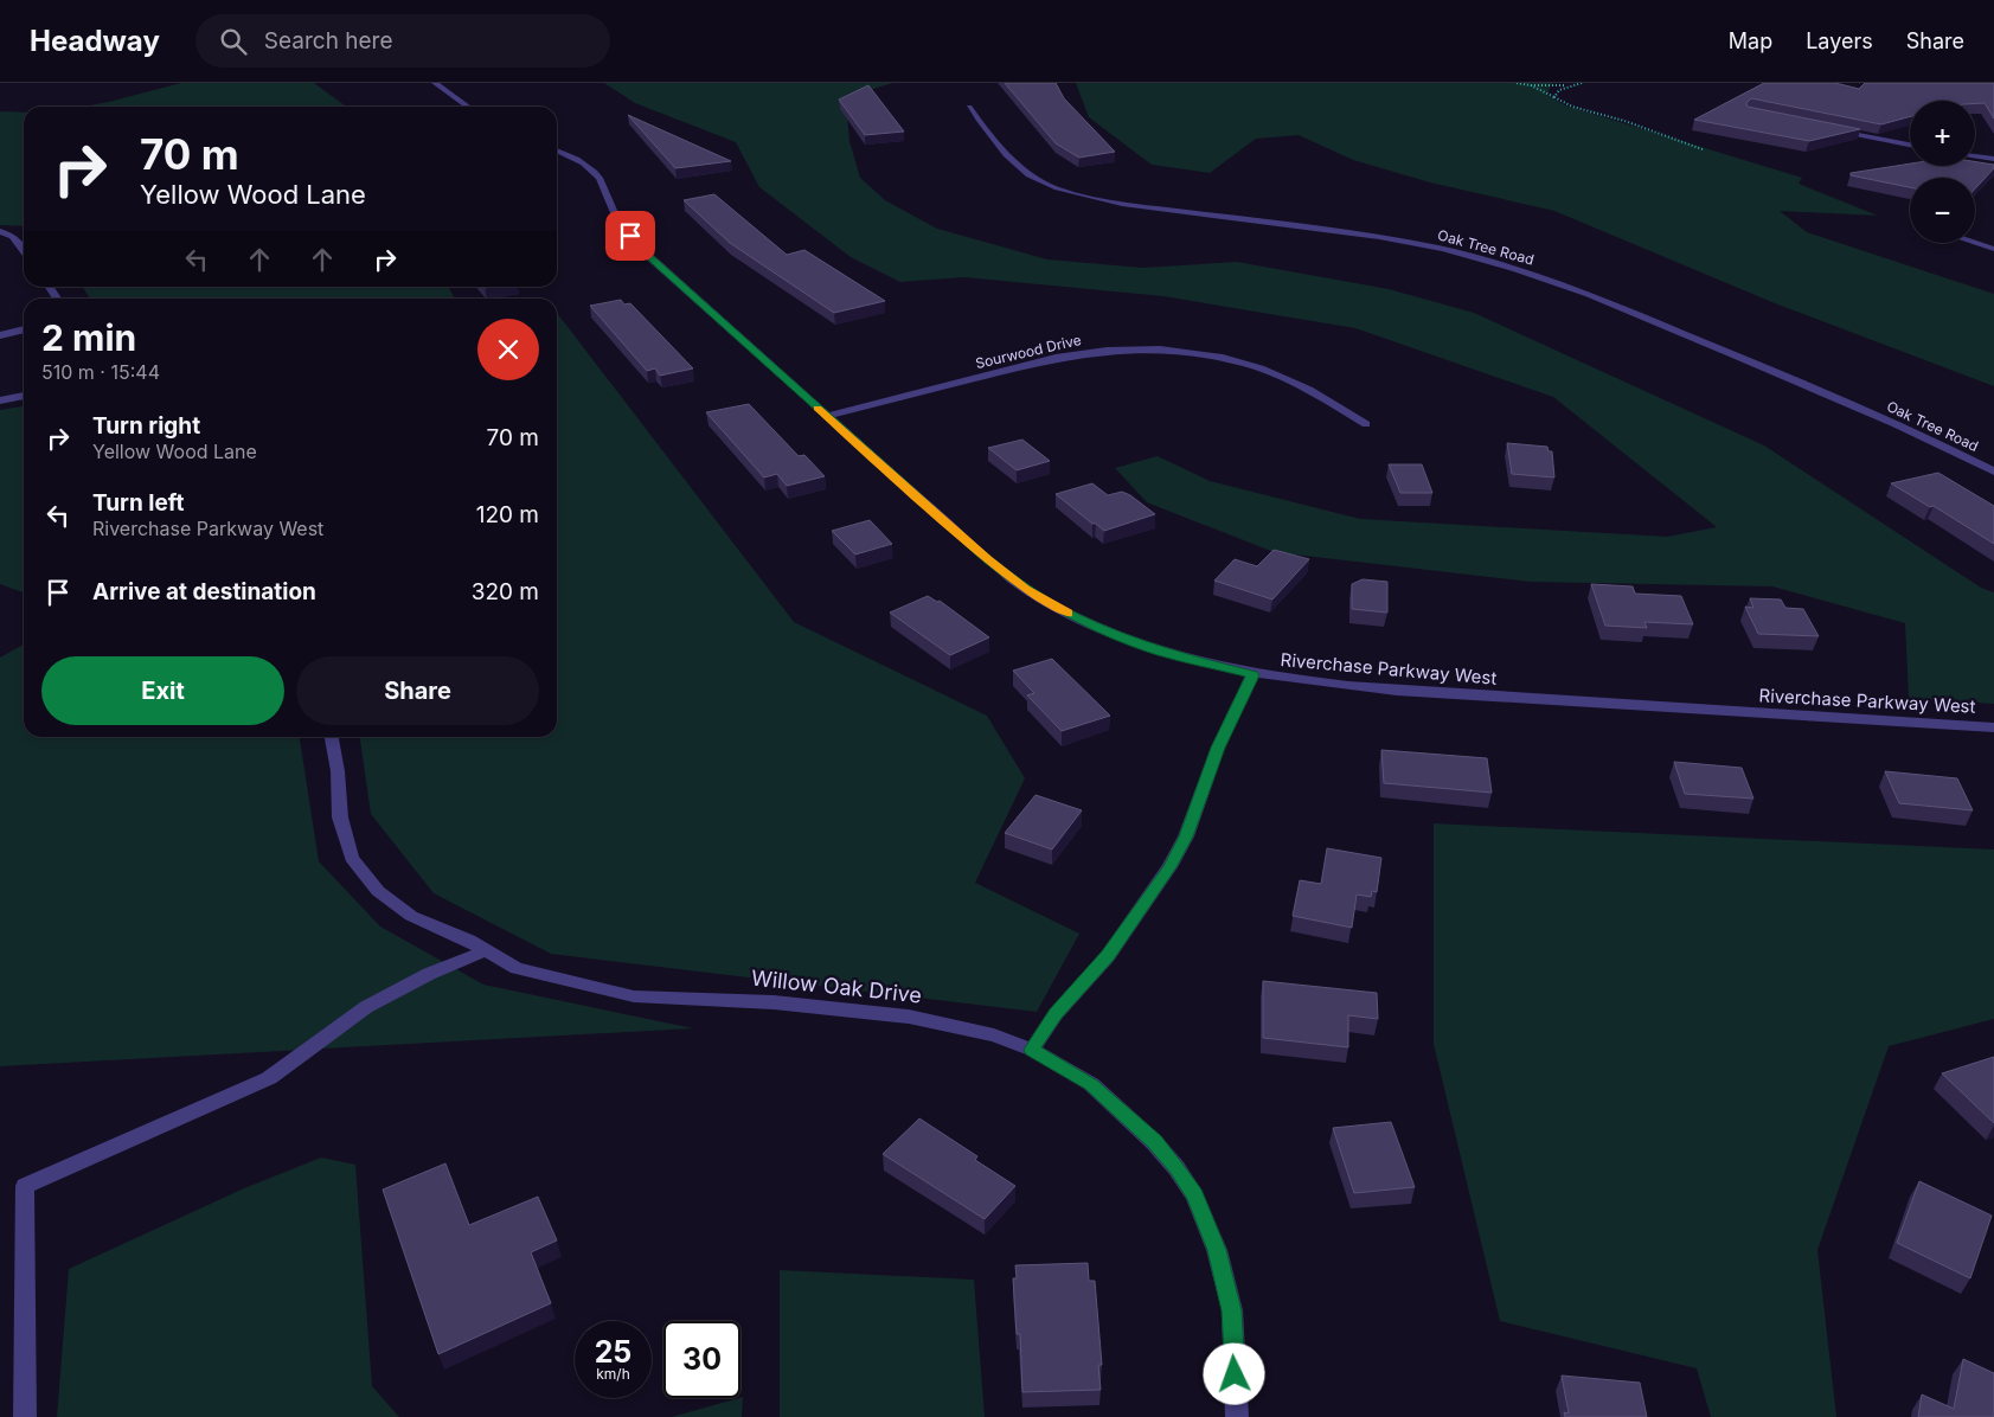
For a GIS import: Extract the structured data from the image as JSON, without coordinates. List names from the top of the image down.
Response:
{
  "streets": {
    "street": [
      "Oak Tree Road",
      "Sourwood Drive",
      "Riverchase Parkway West",
      "Willow Oak Drive"
    ]
  },
  "crossings": [
    ["Sourwood Drive", "Riverchase Parkway West"]
  ],
  "page": {
    "header": "Headway",
    "search": "Search here",
    "nav": ["Map", "Layers", "Share"],
    "map_buttons": ["+", "−"],
    "turn": ["70 m", "Yellow Wood Lane"],
    "heading": ["2 min", "510 m · 15:44"],
    "list": [
      {
        "name": "Turn right",
        "note": "Yellow Wood Lane",
        "value": "70 m"
      },
      {
        "name": "Turn left",
        "note": "Riverchase Parkway West",
        "value": "120 m"
      },
      {
        "name": "Arrive at destination",
        "value": "320 m"
      }
    ],
    "buttons": ["Exit", "Share"],
    "speed": "25 km/h",
    "limit": "30"
  }
}
